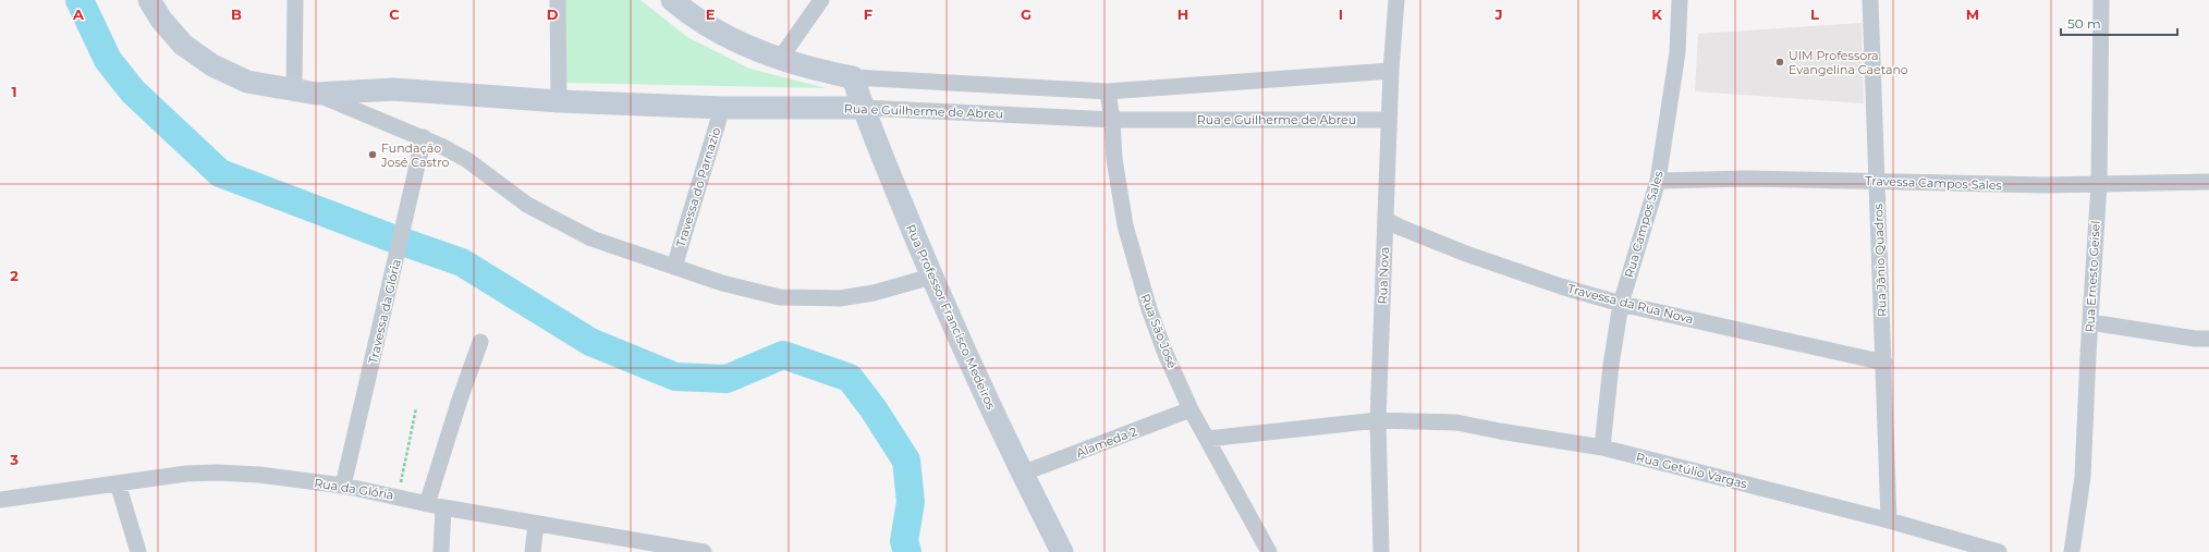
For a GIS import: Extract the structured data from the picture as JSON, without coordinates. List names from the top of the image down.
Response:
{
  "streets": {
    "street": [
      "Rua e Guilherme de Abreu",
      "Travessa Campos Sales",
      "Travessa do Parnazio",
      "Rua Campos Sales",
      "Rua Jânio Quadros",
      "Rua Nova",
      "Rua Ernesto Geisel",
      "Travessa da Rua Nova",
      "Travessa da Glória",
      "Rua Professor Francisco Medeiros",
      "Rua São José",
      "Alameda 2",
      "Rua Getúlio Vargas",
      "Rua da Glória"
    ]
  },
  "crossings": [
    ["Rua e Guilherme de Abreu", "Travessa do Parnazio"],
    ["Rua e Guilherme de Abreu", "Rua Nova"],
    ["Rua e Guilherme de Abreu", "Rua Professor Francisco Medeiros"],
    ["Rua e Guilherme de Abreu", "Rua São José"],
    ["Travessa Campos Sales", "Rua Campos Sales"],
    ["Travessa Campos Sales", "Rua Jânio Quadros"],
    ["Travessa Campos Sales", "Rua Ernesto Geisel"],
    ["Rua Campos Sales", "Travessa da Rua Nova"],
    ["Rua Campos Sales", "Rua Getúlio Vargas"],
    ["Rua Jânio Quadros", "Travessa da Rua Nova"],
    ["Rua Jânio Quadros", "Rua Getúlio Vargas"],
    ["Rua Nova", "Travessa da Rua Nova"],
    ["Rua Nova", "Rua Getúlio Vargas"],
    ["Travessa da Glória", "Rua da Glória"],
    ["Rua Professor Francisco Medeiros", "Alameda 2"],
    ["Rua São José", "Alameda 2"]
  ],
  "places": ["UIM Professora Evangelina Caetano", "Fundação José Castro"],
  "scale_bar": "50 m",
  "grid": {
    "columns": [
      "A",
      "B",
      "C",
      "D",
      "E",
      "F",
      "G",
      "H",
      "I",
      "J",
      "K",
      "L",
      "M"
    ],
    "rows": ["1", "2", "3"]
  }
}
